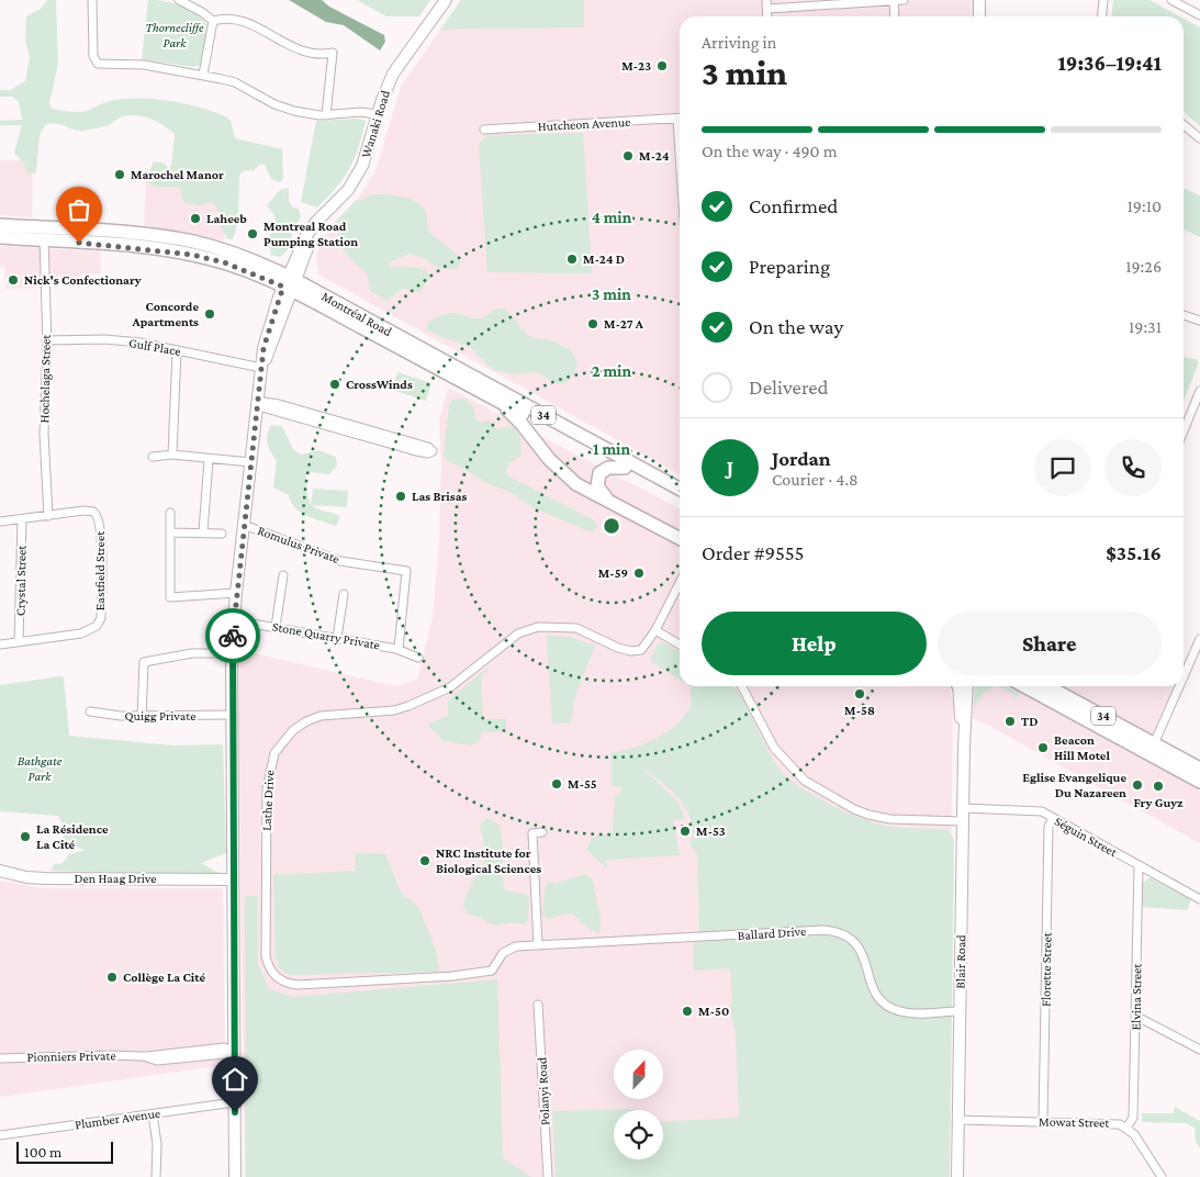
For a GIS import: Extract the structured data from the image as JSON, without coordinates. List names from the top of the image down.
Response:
{
  "streets": {
    "main road": ["Montréal Road", "34"],
    "street": [
      "Wanaki Road",
      "Hutcheon Avenue",
      "Gulf Place",
      "Hochelaga Street",
      "Romulus Private",
      "Eastfield Street",
      "Crystal Street",
      "Stone Quarry Private",
      "Quigg Private",
      "Lathe Drive",
      "Séguin Street",
      "Den Haag Drive",
      "Ballard Drive",
      "Blair Road",
      "Florette Street",
      "Elvina Street",
      "Pionniers Private",
      "Polanyi Road",
      "Plumber Avenue",
      "Mowat Street"
    ]
  },
  "crossings": [
    ["Wanaki Road", "Montréal Road"],
    ["Wanaki Road", "Gulf Place"],
    ["Wanaki Road", "Romulus Private"],
    ["Wanaki Road", "Stone Quarry Private"],
    ["Wanaki Road", "Quigg Private"],
    ["Wanaki Road", "Den Haag Drive"],
    ["Wanaki Road", "Pionniers Private"],
    ["Wanaki Road", "Plumber Avenue"],
    ["Montréal Road", "Hochelaga Street"],
    ["Gulf Place", "Hochelaga Street"],
    ["Hochelaga Street", "Eastfield Street"],
    ["Romulus Private", "Stone Quarry Private"],
    ["Eastfield Street", "Crystal Street"],
    ["Lathe Drive", "Ballard Drive"],
    ["Séguin Street", "Blair Road"],
    ["Séguin Street", "Florette Street"],
    ["Séguin Street", "Elvina Street"],
    ["Ballard Drive", "Blair Road"],
    ["Blair Road", "Mowat Street"],
    ["Florette Street", "Mowat Street"],
    ["Elvina Street", "Mowat Street"]
  ],
  "parks": ["Thornecliffe Park", "Bathgate Park"],
  "places": [
    "M-23",
    "M-24",
    "Marochel Manor",
    "Laheeb",
    "Montreal Road Pumping Station",
    "M-24 D",
    "Nick's Confectionary",
    "Concorde Apartments",
    "M-27 A",
    "CrossWinds",
    "Las Brisas",
    "M-59",
    "M-58",
    "TD",
    "Beacon Hill Motel",
    "M-55",
    "Eglise Evangelique Du Nazareen",
    "Fry Guyz",
    "M-53",
    "La Résidence La Cité",
    "NRC Institute for Biological Sciences",
    "Collège La Cité",
    "M-50"
  ],
  "scale_bar": "100 m",
  "north": "top",
  "page": {
    "heading": ["3 min", "Arriving in", "19:36–19:41"],
    "panel": [
      "Jordan",
      "Courier · 4.8",
      "Order #9555",
      "$35.16"
    ],
    "bar": "On the way · 490 m",
    "list": [
      ["Confirmed", "19:10"],
      ["Preparing", "19:26"],
      ["On the way", "19:31"],
      "Delivered"
    ],
    "round": "J",
    "buttons": ["Help", "Share"],
    "scale": "100 m"
  },
  "rings": [
    "4 min",
    "3 min",
    "2 min",
    "1 min"
  ]
}
